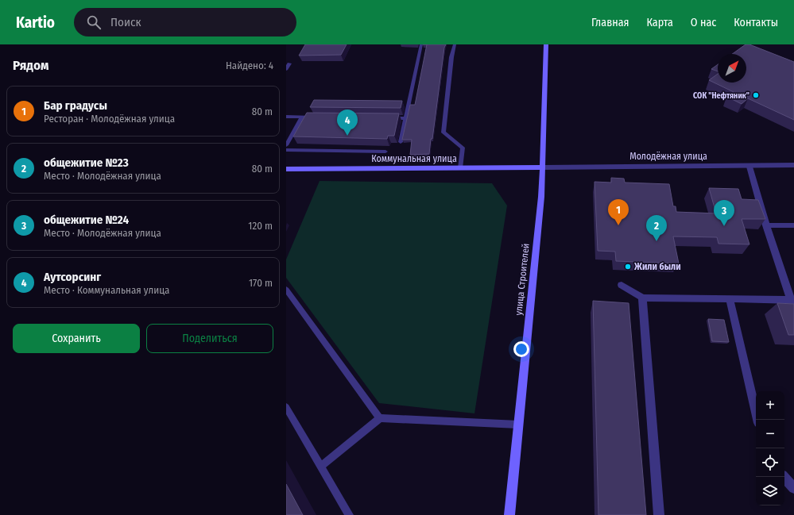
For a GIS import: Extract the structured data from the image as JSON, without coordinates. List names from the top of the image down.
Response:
{
  "streets": {
    "main road": ["Коммунальная улица", "улица Строителей"],
    "street": ["Молодёжная улица"]
  },
  "crossings": [
    ["Молодёжная улица", "Коммунальная улица"],
    ["Молодёжная улица", "улица Строителей"],
    ["Коммунальная улица", "улица Строителей"]
  ],
  "places": ["СОК \"Нефтяник\"", "Жили были"],
  "north": "top right",
  "page": {
    "header": "Kartio",
    "search": "Поиск",
    "nav": [
      "Главная",
      "Карта",
      "О нас",
      "Контакты"
    ],
    "heading": ["Рядом", "Найдено: 4"],
    "list": [
      {
        "mark": "1",
        "name": "Бар градусы",
        "note": "Ресторан · Молодёжная улица",
        "value": "80 m"
      },
      {
        "mark": "2",
        "name": "общежитие №23",
        "note": "Место · Молодёжная улица",
        "value": "80 m"
      },
      {
        "mark": "3",
        "name": "общежитие №24",
        "note": "Место · Молодёжная улица",
        "value": "120 m"
      },
      {
        "mark": "4",
        "name": "Аутсорсинг",
        "note": "Место · Коммунальная улица",
        "value": "170 m"
      }
    ],
    "pins": [
      "4",
      "1",
      "3",
      "2"
    ],
    "buttons": ["Сохранить", "Поделиться"],
    "map_buttons": ["+", "−"]
  }
}
